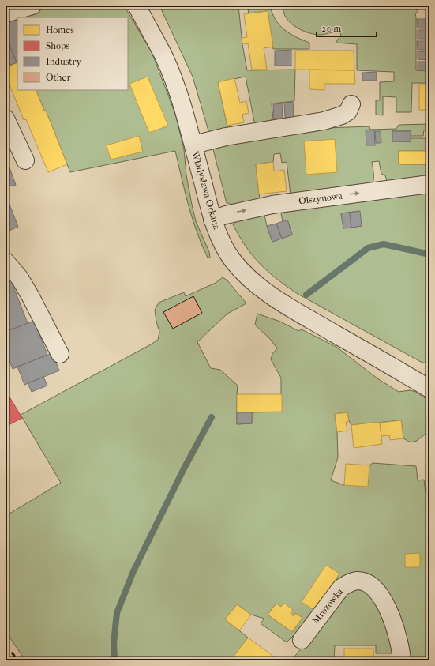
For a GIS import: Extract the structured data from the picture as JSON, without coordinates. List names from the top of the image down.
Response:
{
  "streets": {
    "street": ["Władysława Orkana", "Olszynowa", "Mrozówka"]
  },
  "crossings": [
    ["Władysława Orkana", "Olszynowa"]
  ],
  "legend": [
    "Homes",
    "Shops",
    "Industry",
    "Other"
  ],
  "scale_bar": "20 m"
}
